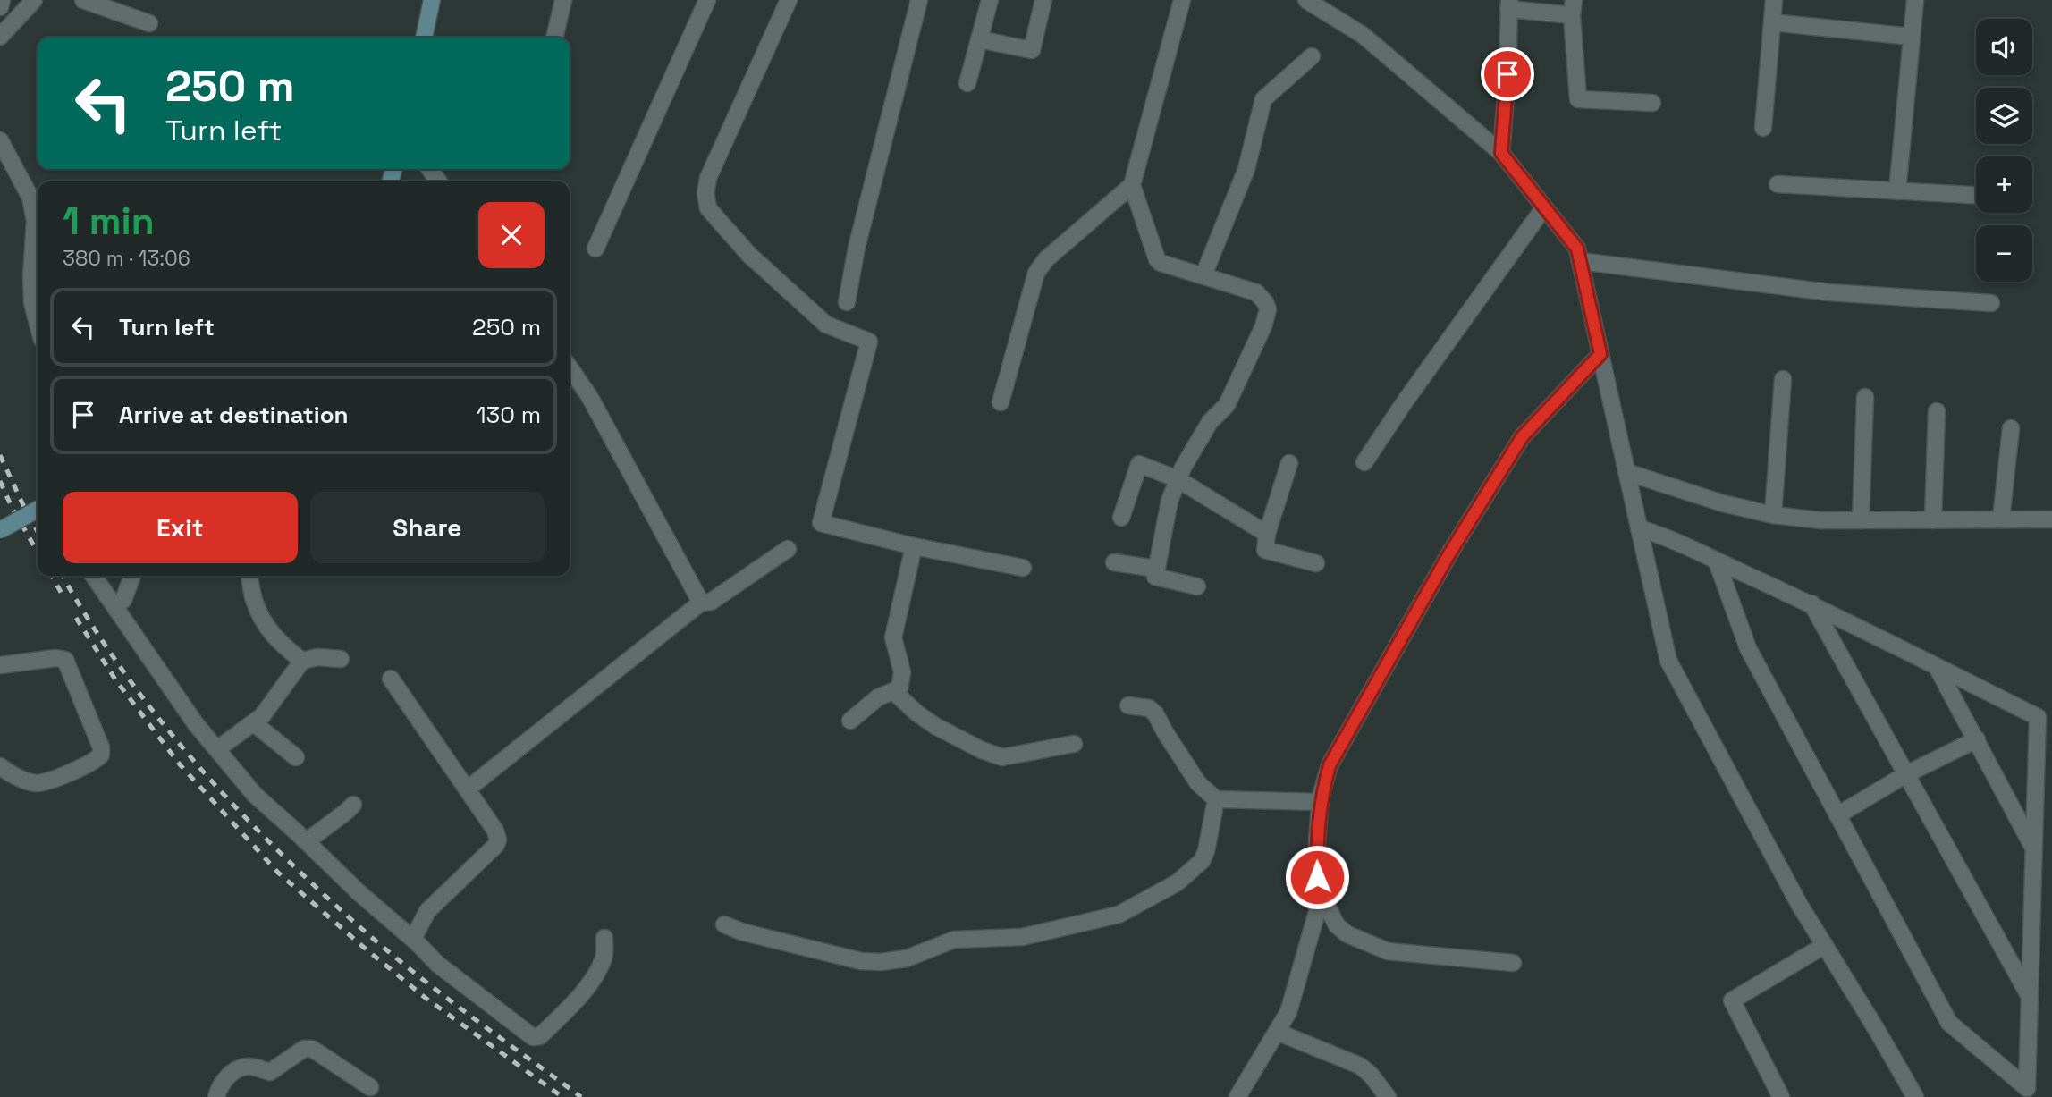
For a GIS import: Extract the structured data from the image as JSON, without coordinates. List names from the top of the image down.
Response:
{
  "page": {
    "map_buttons": ["+", "−"],
    "turn": ["250 m", "Turn left"],
    "heading": ["1 min", "380 m · 13:06"],
    "list": [
      {
        "name": "Turn left",
        "value": "250 m"
      },
      {
        "name": "Arrive at destination",
        "value": "130 m"
      }
    ],
    "buttons": ["Exit", "Share"]
  }
}
